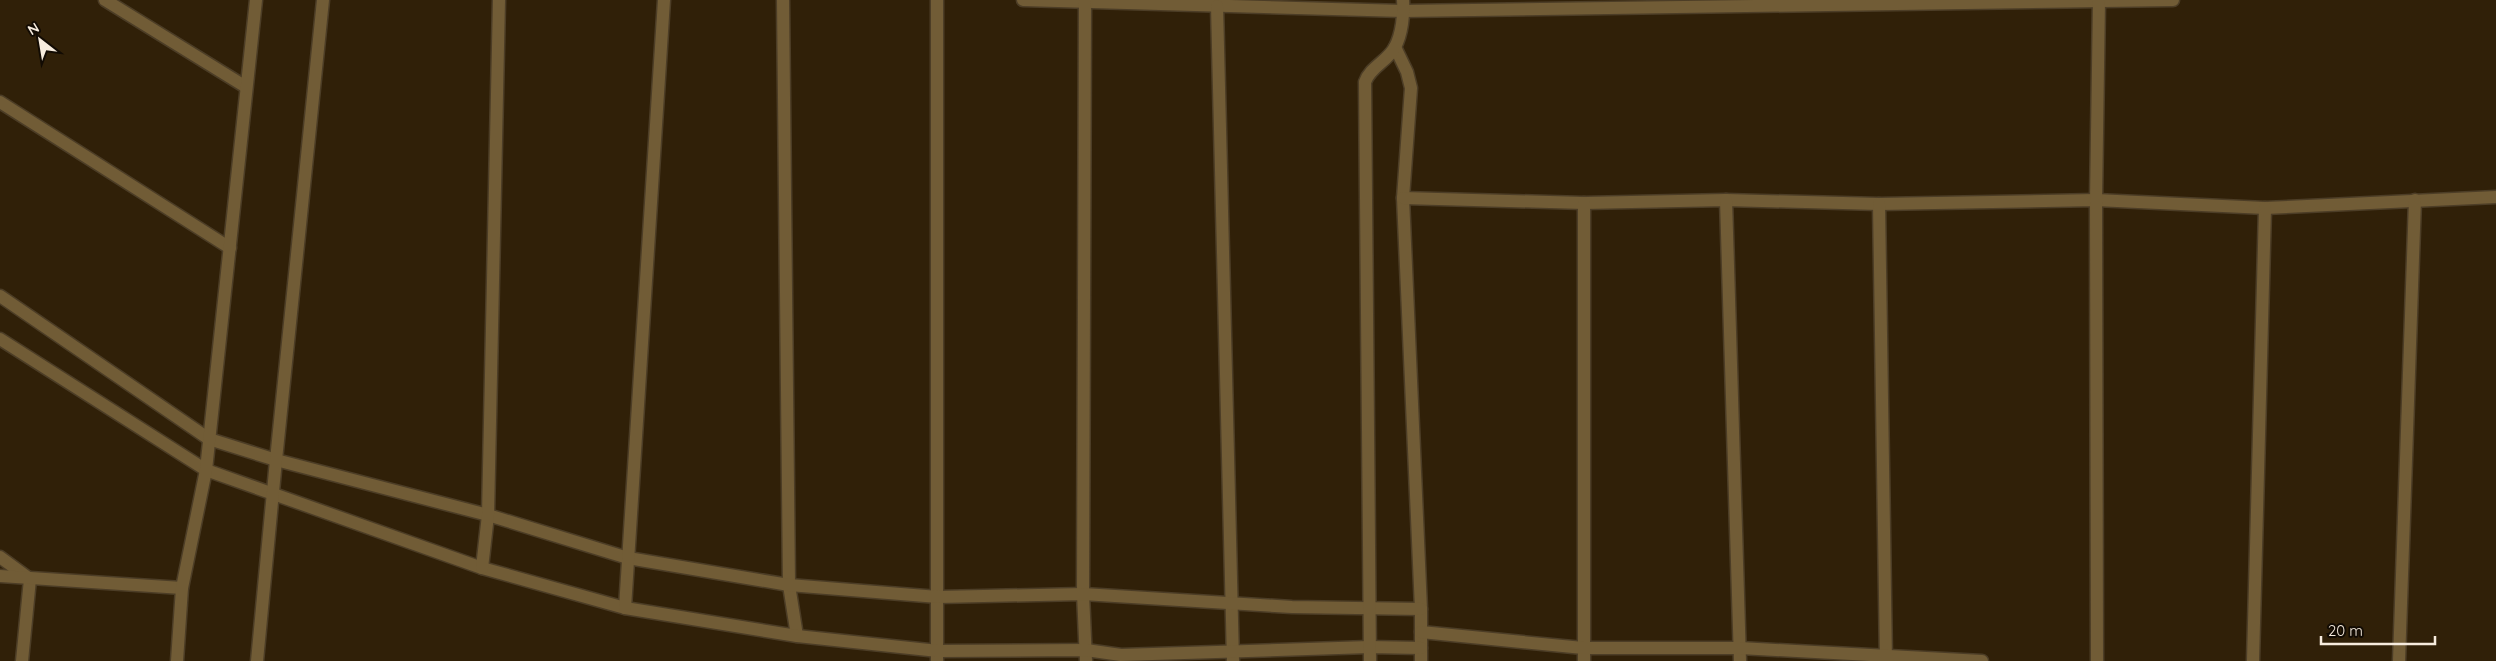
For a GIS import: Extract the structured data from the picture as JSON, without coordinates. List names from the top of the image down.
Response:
{
  "scale_bar": "20 m",
  "north": "top left"
}
